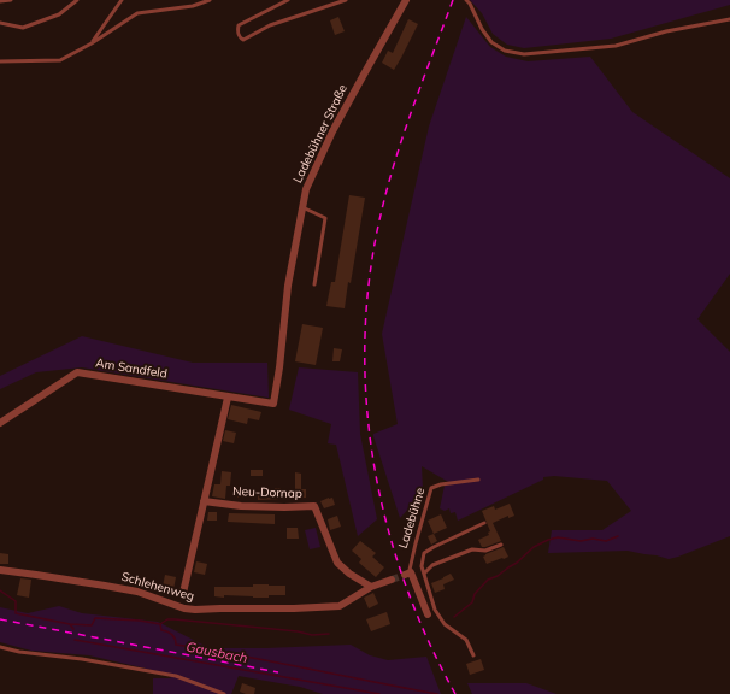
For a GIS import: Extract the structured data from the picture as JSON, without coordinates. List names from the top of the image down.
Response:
{
  "streets": {
    "street": [
      "Ladebühner Straße",
      "Am Sandfeld",
      "Neu-Dornap",
      "Ladebühne",
      "Schlehenweg"
    ]
  },
  "crossings": [
    ["Ladebühner Straße", "Am Sandfeld"],
    ["Neu-Dornap", "Schlehenweg"]
  ],
  "water": ["Gausbach"]
}
